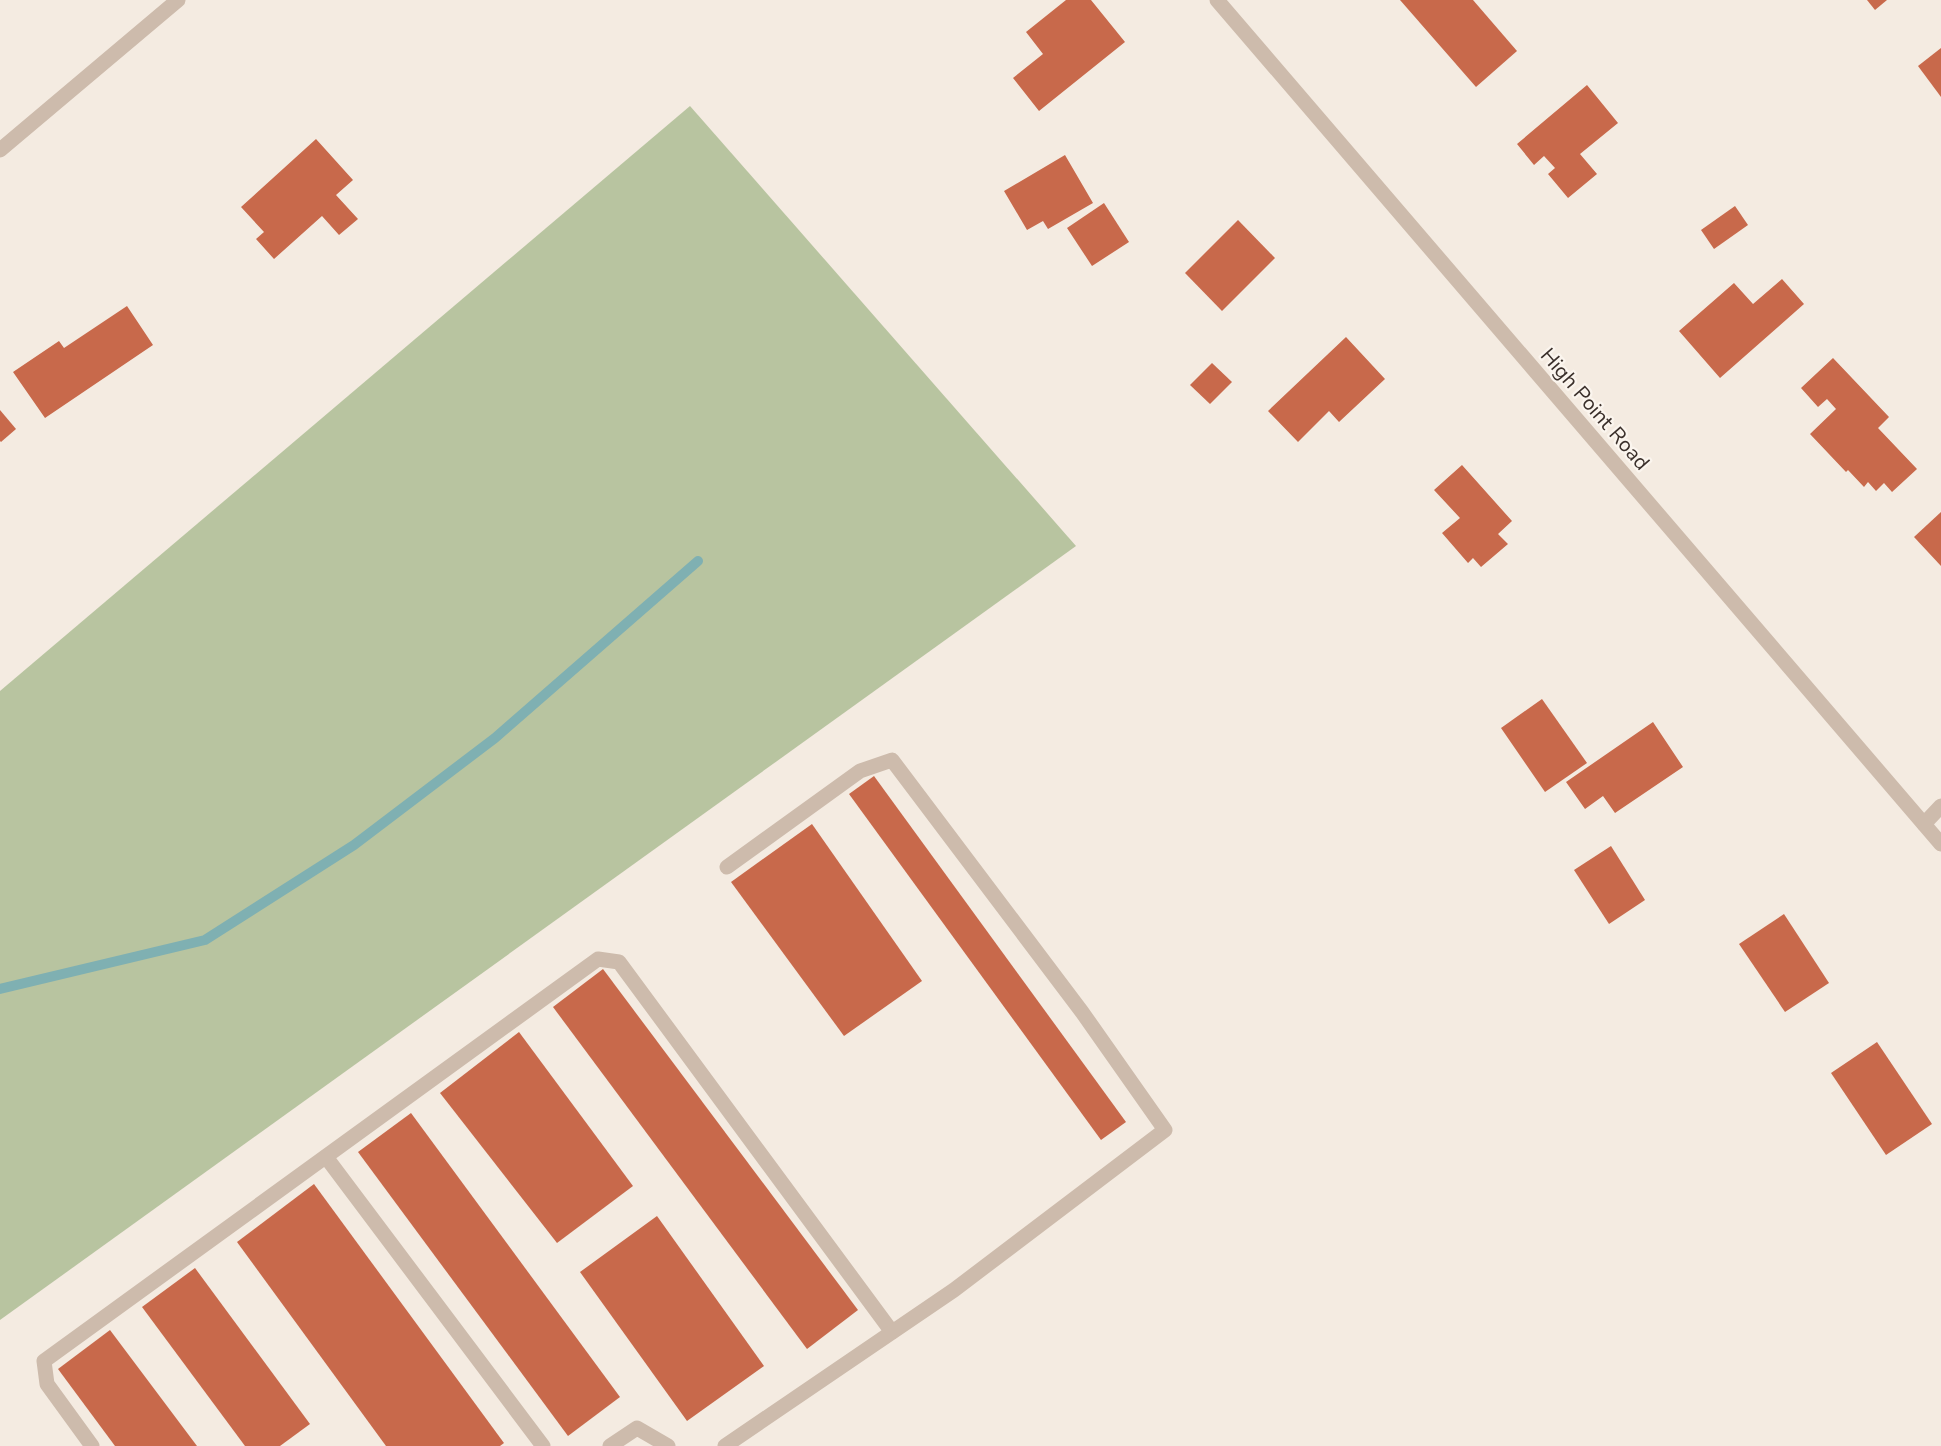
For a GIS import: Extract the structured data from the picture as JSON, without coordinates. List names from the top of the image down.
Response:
{
  "streets": {
    "street": ["High Point Road"]
  }
}
